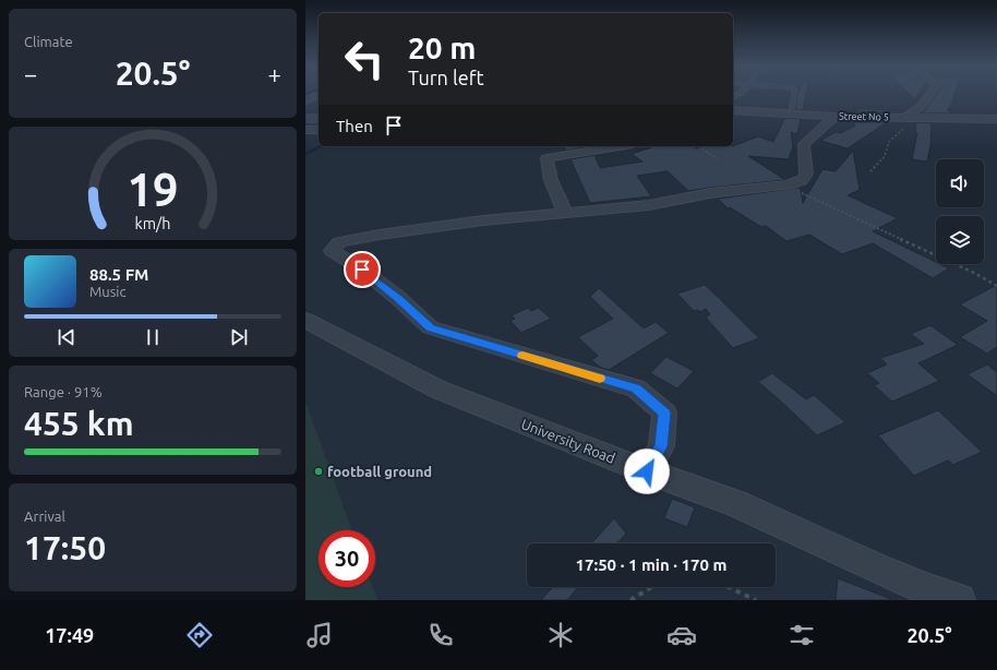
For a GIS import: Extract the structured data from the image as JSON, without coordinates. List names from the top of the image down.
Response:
{
  "streets": {
    "street": ["Street No 5", "University Road"]
  },
  "places": ["football ground"],
  "page": {
    "tile": [
      "Climate",
      ["Range · 91%", "455 km"],
      ["Arrival", "17:50"]
    ],
    "turn": ["20 m", "Turn left"],
    "heat": ["−", "20.5°", "+"],
    "then": "Then",
    "song": ["88.5 FM", "Music"],
    "limit": "30",
    "trip": "17:50 · 1 min · 170 m",
    "tabs": ["17:49", "20.5°"],
    "gauge": ["19", "km/h"]
  }
}
